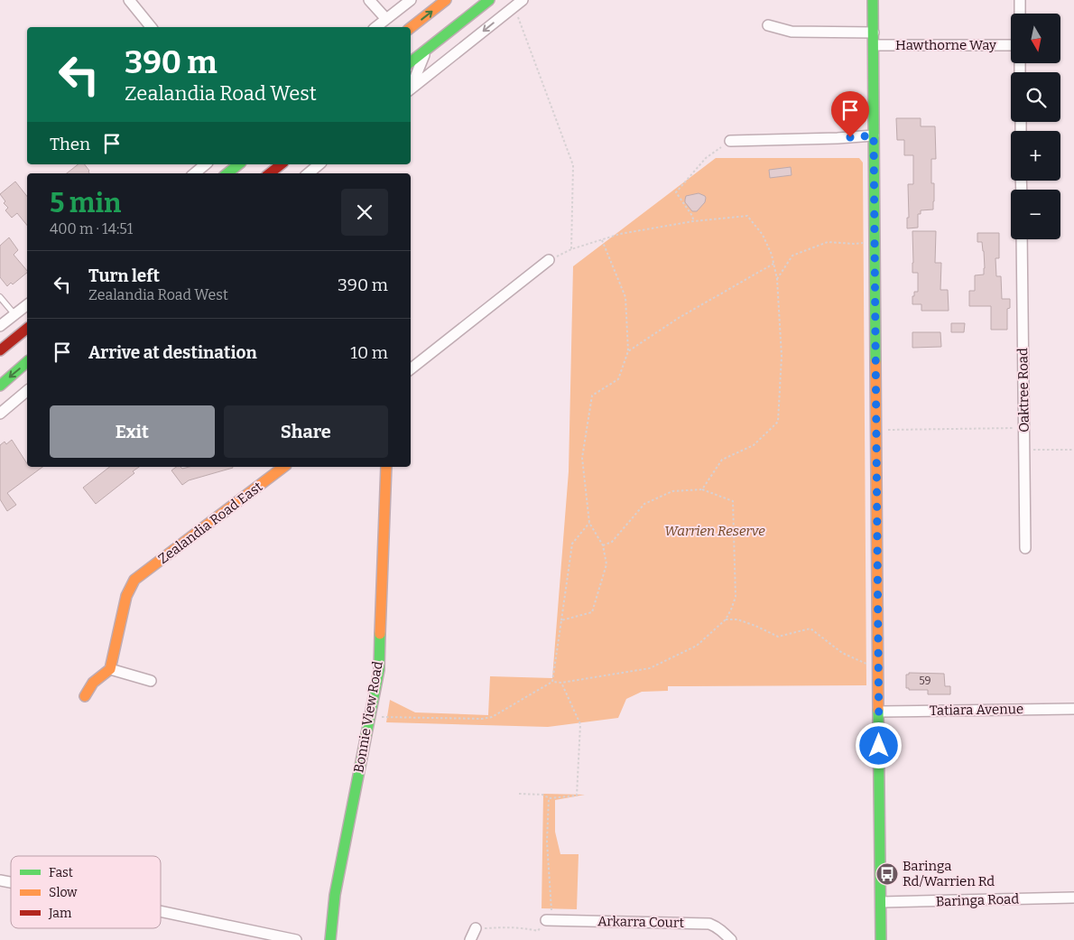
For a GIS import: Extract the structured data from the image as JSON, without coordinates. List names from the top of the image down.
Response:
{
  "streets": {
    "main road": ["Zealandia Road East", "Bonnie View Road"],
    "street": [
      "Hawthorne Way",
      "Oaktree Road",
      "Tatiara Avenue",
      "Baringa Road",
      "Arkarra Court"
    ]
  },
  "parks": ["Warrien Reserve"],
  "places": {
    "bus stop": ["Baringa Rd/Warrien Rd"]
  },
  "house_numbers": ["59"],
  "legend": ["Fast", "Slow", "Jam"],
  "north": "bottom",
  "page": {
    "map_buttons": ["+", "−"],
    "turn": ["390 m", "Zealandia Road West"],
    "then": "Then",
    "heading": ["5 min", "400 m · 14:51"],
    "list": [
      {
        "name": "Turn left",
        "note": "Zealandia Road West",
        "value": "390 m"
      },
      {
        "name": "Arrive at destination",
        "value": "10 m"
      }
    ],
    "buttons": ["Exit", "Share"]
  }
}
